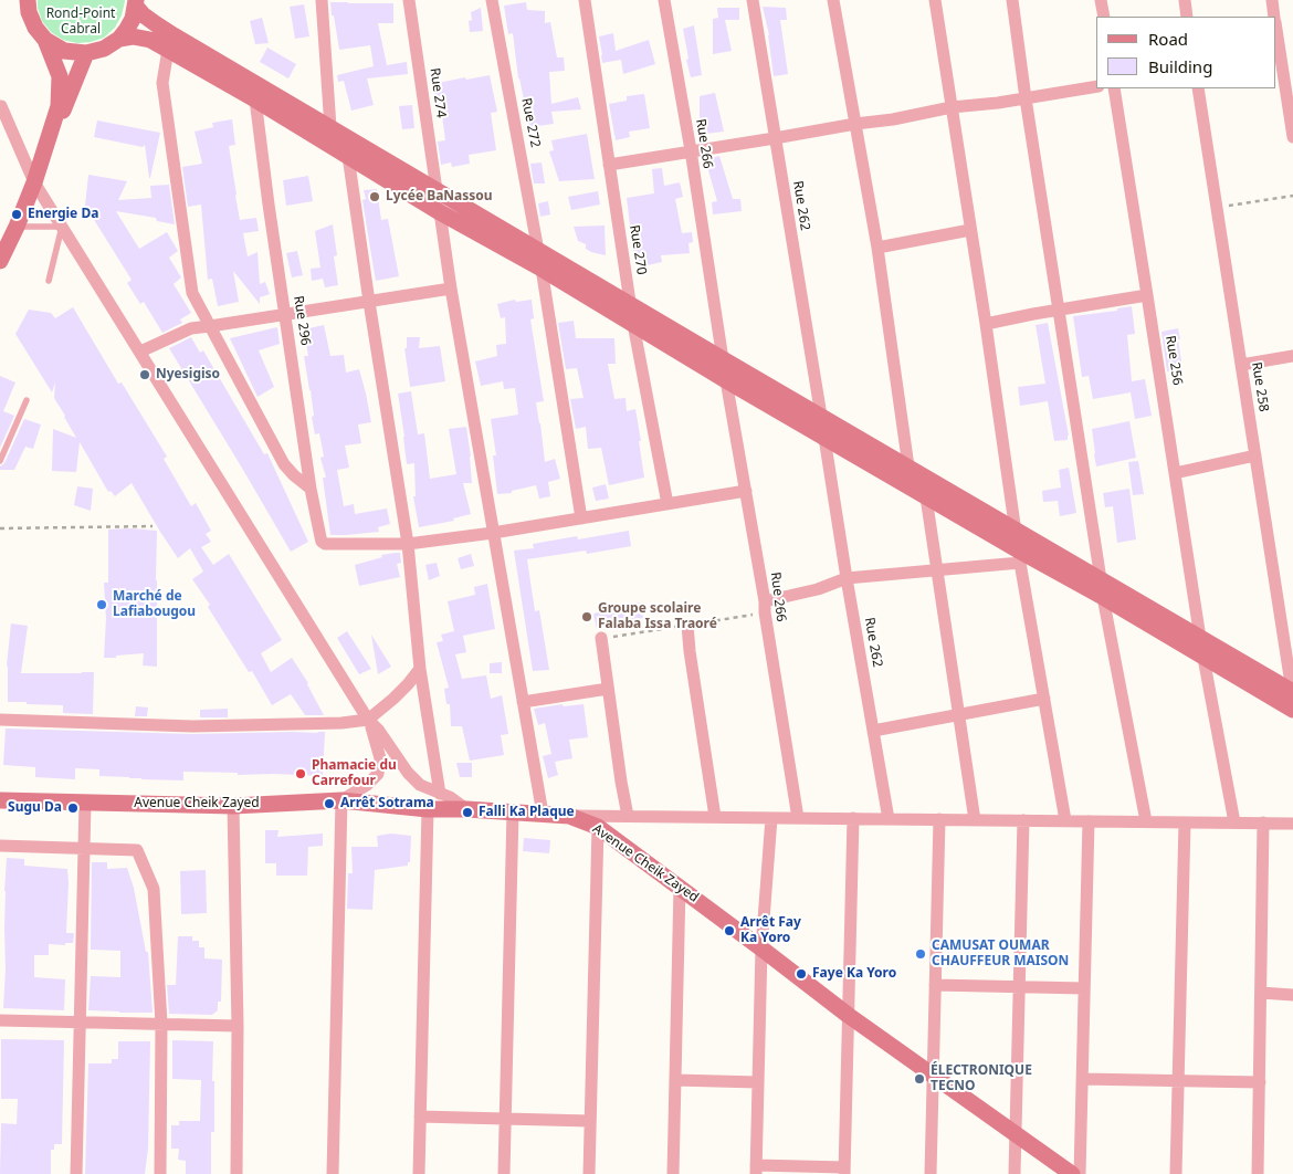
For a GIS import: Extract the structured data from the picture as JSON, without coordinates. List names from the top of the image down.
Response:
{
  "streets": {
    "street": [
      "Rue 274",
      "Rue 272",
      "Rue 266",
      "Rue 262",
      "Rue 270",
      "Rue 296",
      "Rue 256",
      "Rue 258",
      "Avenue Cheik Zayed"
    ]
  },
  "parks": ["Rond-Point Cabral"],
  "places": [
    "Lycée BaNassou",
    "Energie Da",
    "Nyesigiso",
    "Marché de Lafiabougou",
    "Groupe scolaire Falaba Issa Traoré",
    "Phamacie du Carrefour",
    "Arrêt Sotrama",
    "Sugu Da",
    "Falli Ka Plaque",
    "Arrêt Fay Ka Yoro",
    "CAMUSAT OUMAR CHAUFFEUR MAISON",
    "Faye Ka Yoro",
    "ÉLECTRONIQUE TECNO"
  ],
  "legend": ["Road", "Building"]
}
